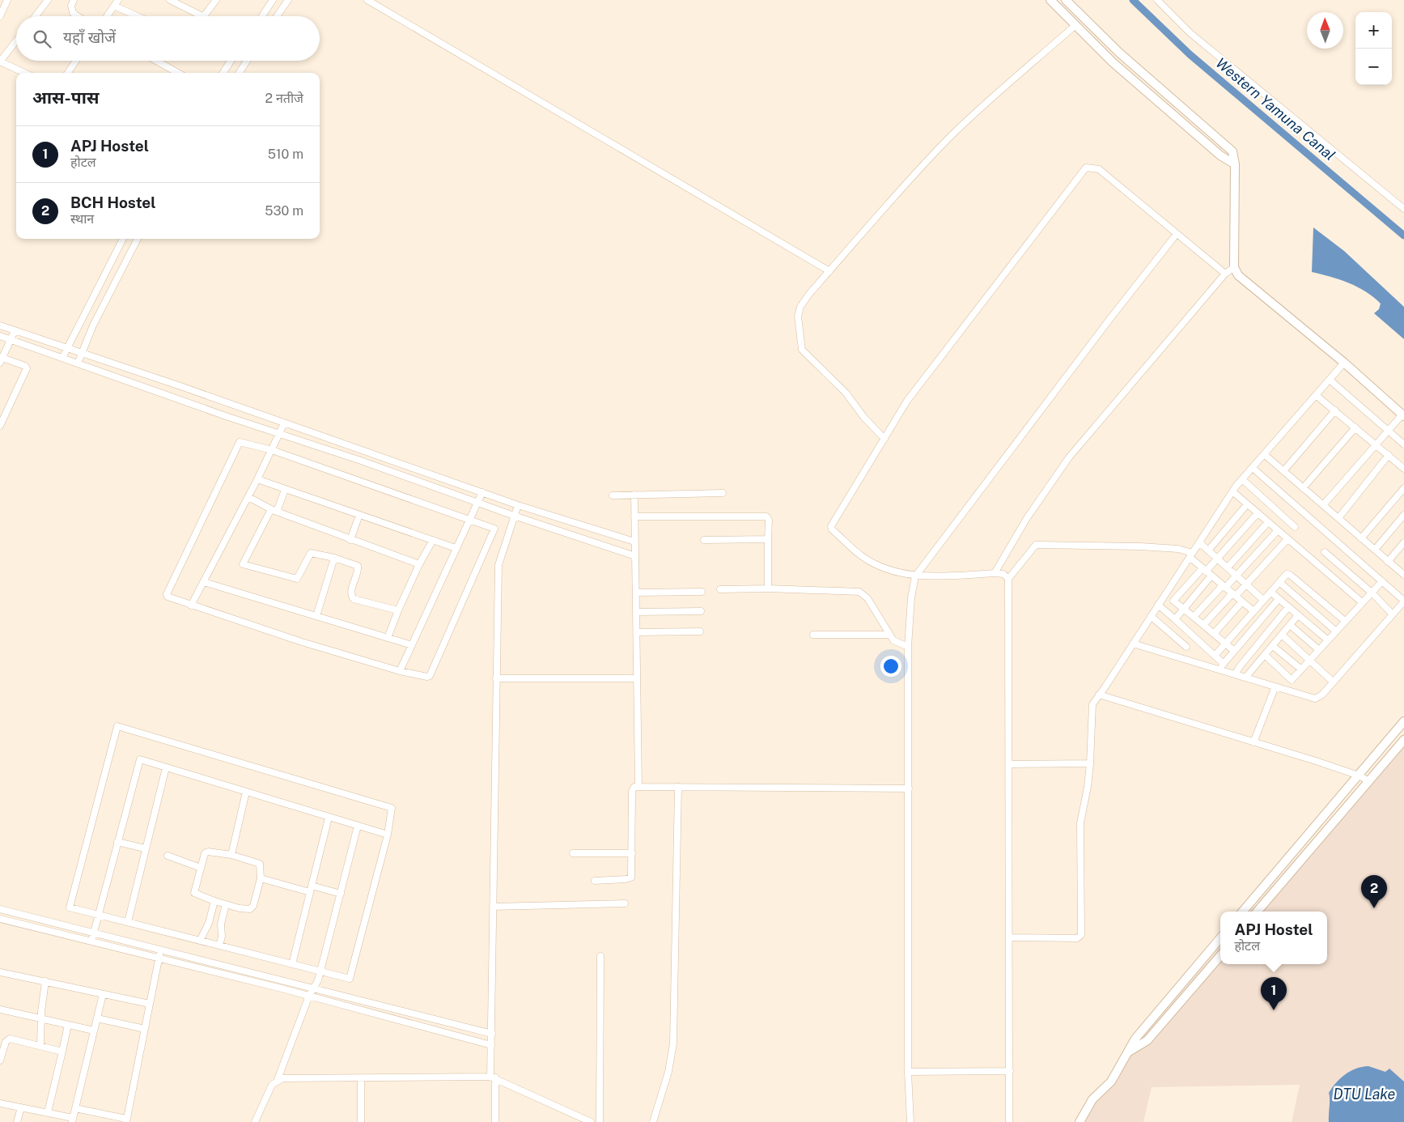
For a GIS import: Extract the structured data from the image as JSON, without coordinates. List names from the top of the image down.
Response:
{
  "water": ["Western Yamuna Canal", "DTU Lake"],
  "north": "top",
  "page": {
    "map_buttons": ["+", "−"],
    "search": "यहाँ खोजें",
    "heading": ["आस-पास", "2 नतीजे"],
    "list": [
      {
        "mark": "1",
        "name": "APJ Hostel",
        "note": "होटल",
        "value": "510 m"
      },
      {
        "mark": "2",
        "name": "BCH Hostel",
        "note": "स्थान",
        "value": "530 m"
      }
    ],
    "pins": ["2", "1"],
    "popup": ["APJ Hostel", "होटल"]
  }
}
